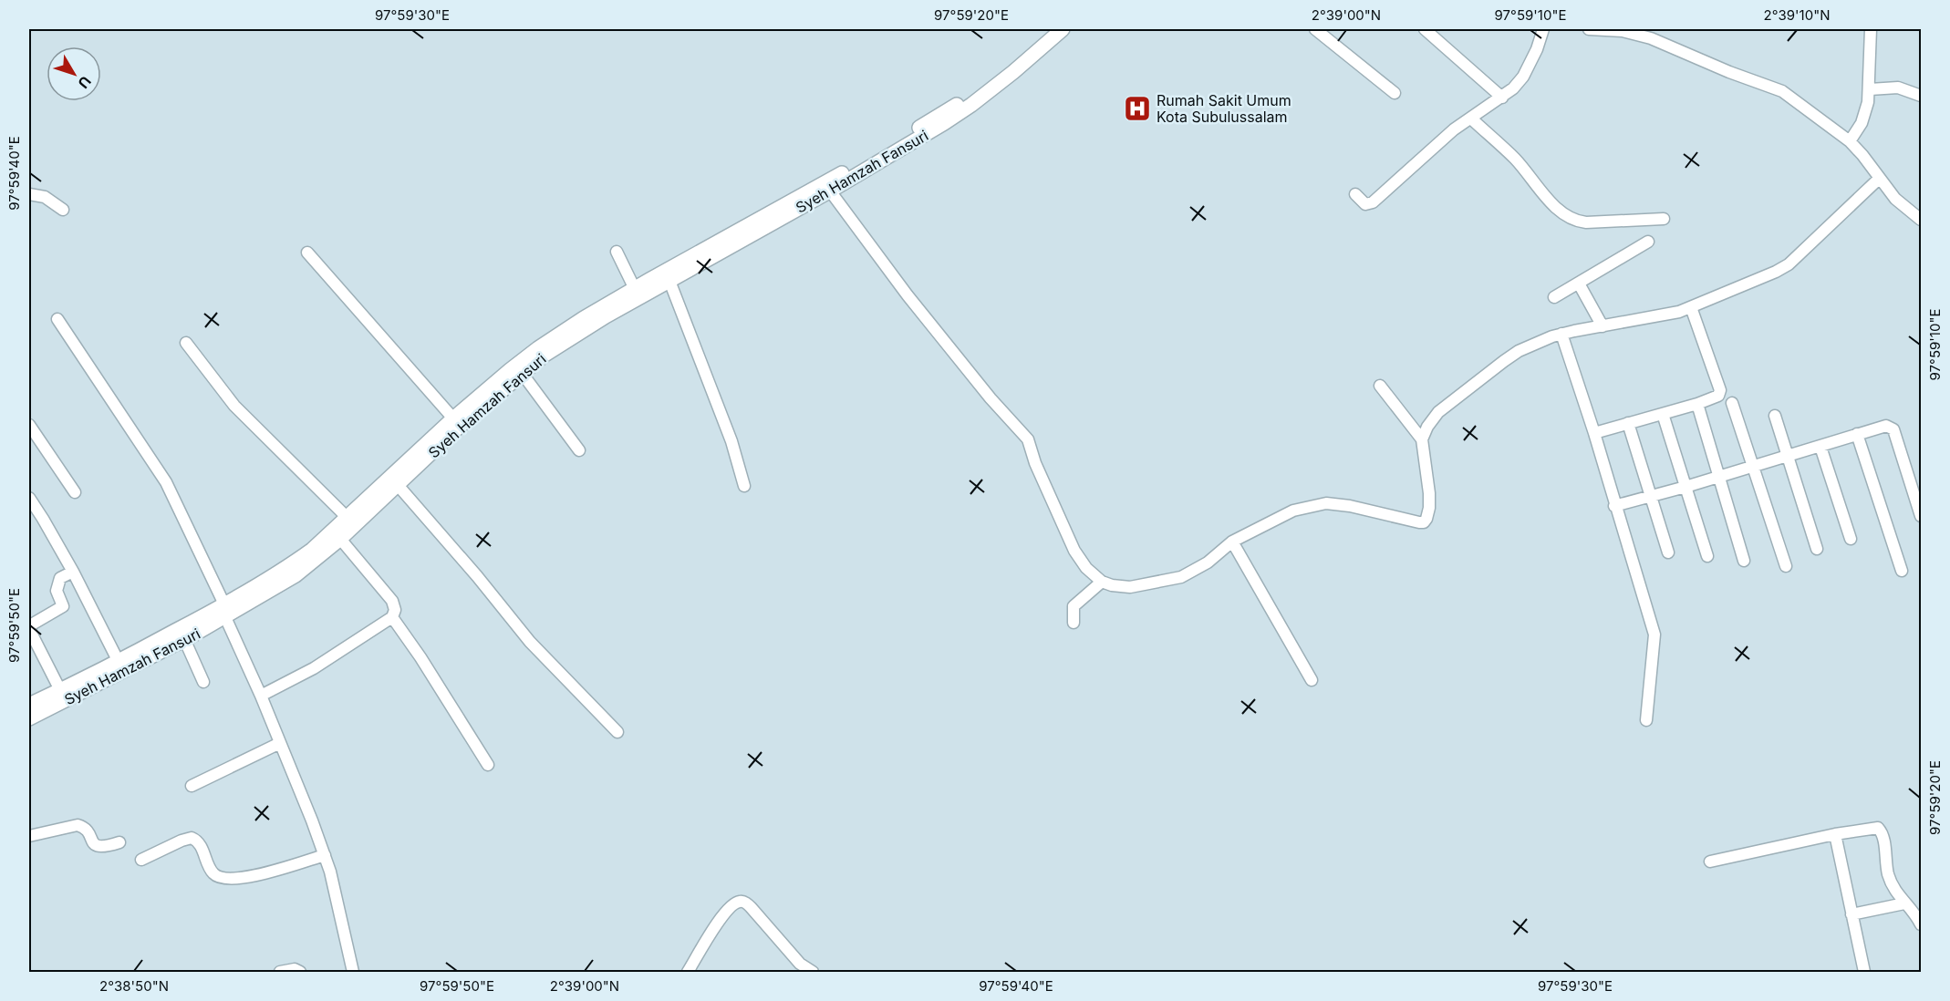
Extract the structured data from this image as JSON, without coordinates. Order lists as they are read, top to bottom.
{
  "streets": {
    "main road": ["Syeh Hamzah Fansuri"]
  },
  "places": {
    "hospital": ["Rumah Sakit Umum Kota Subulussalam"]
  },
  "north": "bottom right",
  "coordinates": [
    "97°59'30\"E",
    "97°59'20\"E",
    "2°39'00\"N",
    "97°59'10\"E",
    "2°39'10\"N",
    "97°59'40\"E",
    "97°59'50\"E",
    "2°38'50\"N"
  ]
}
